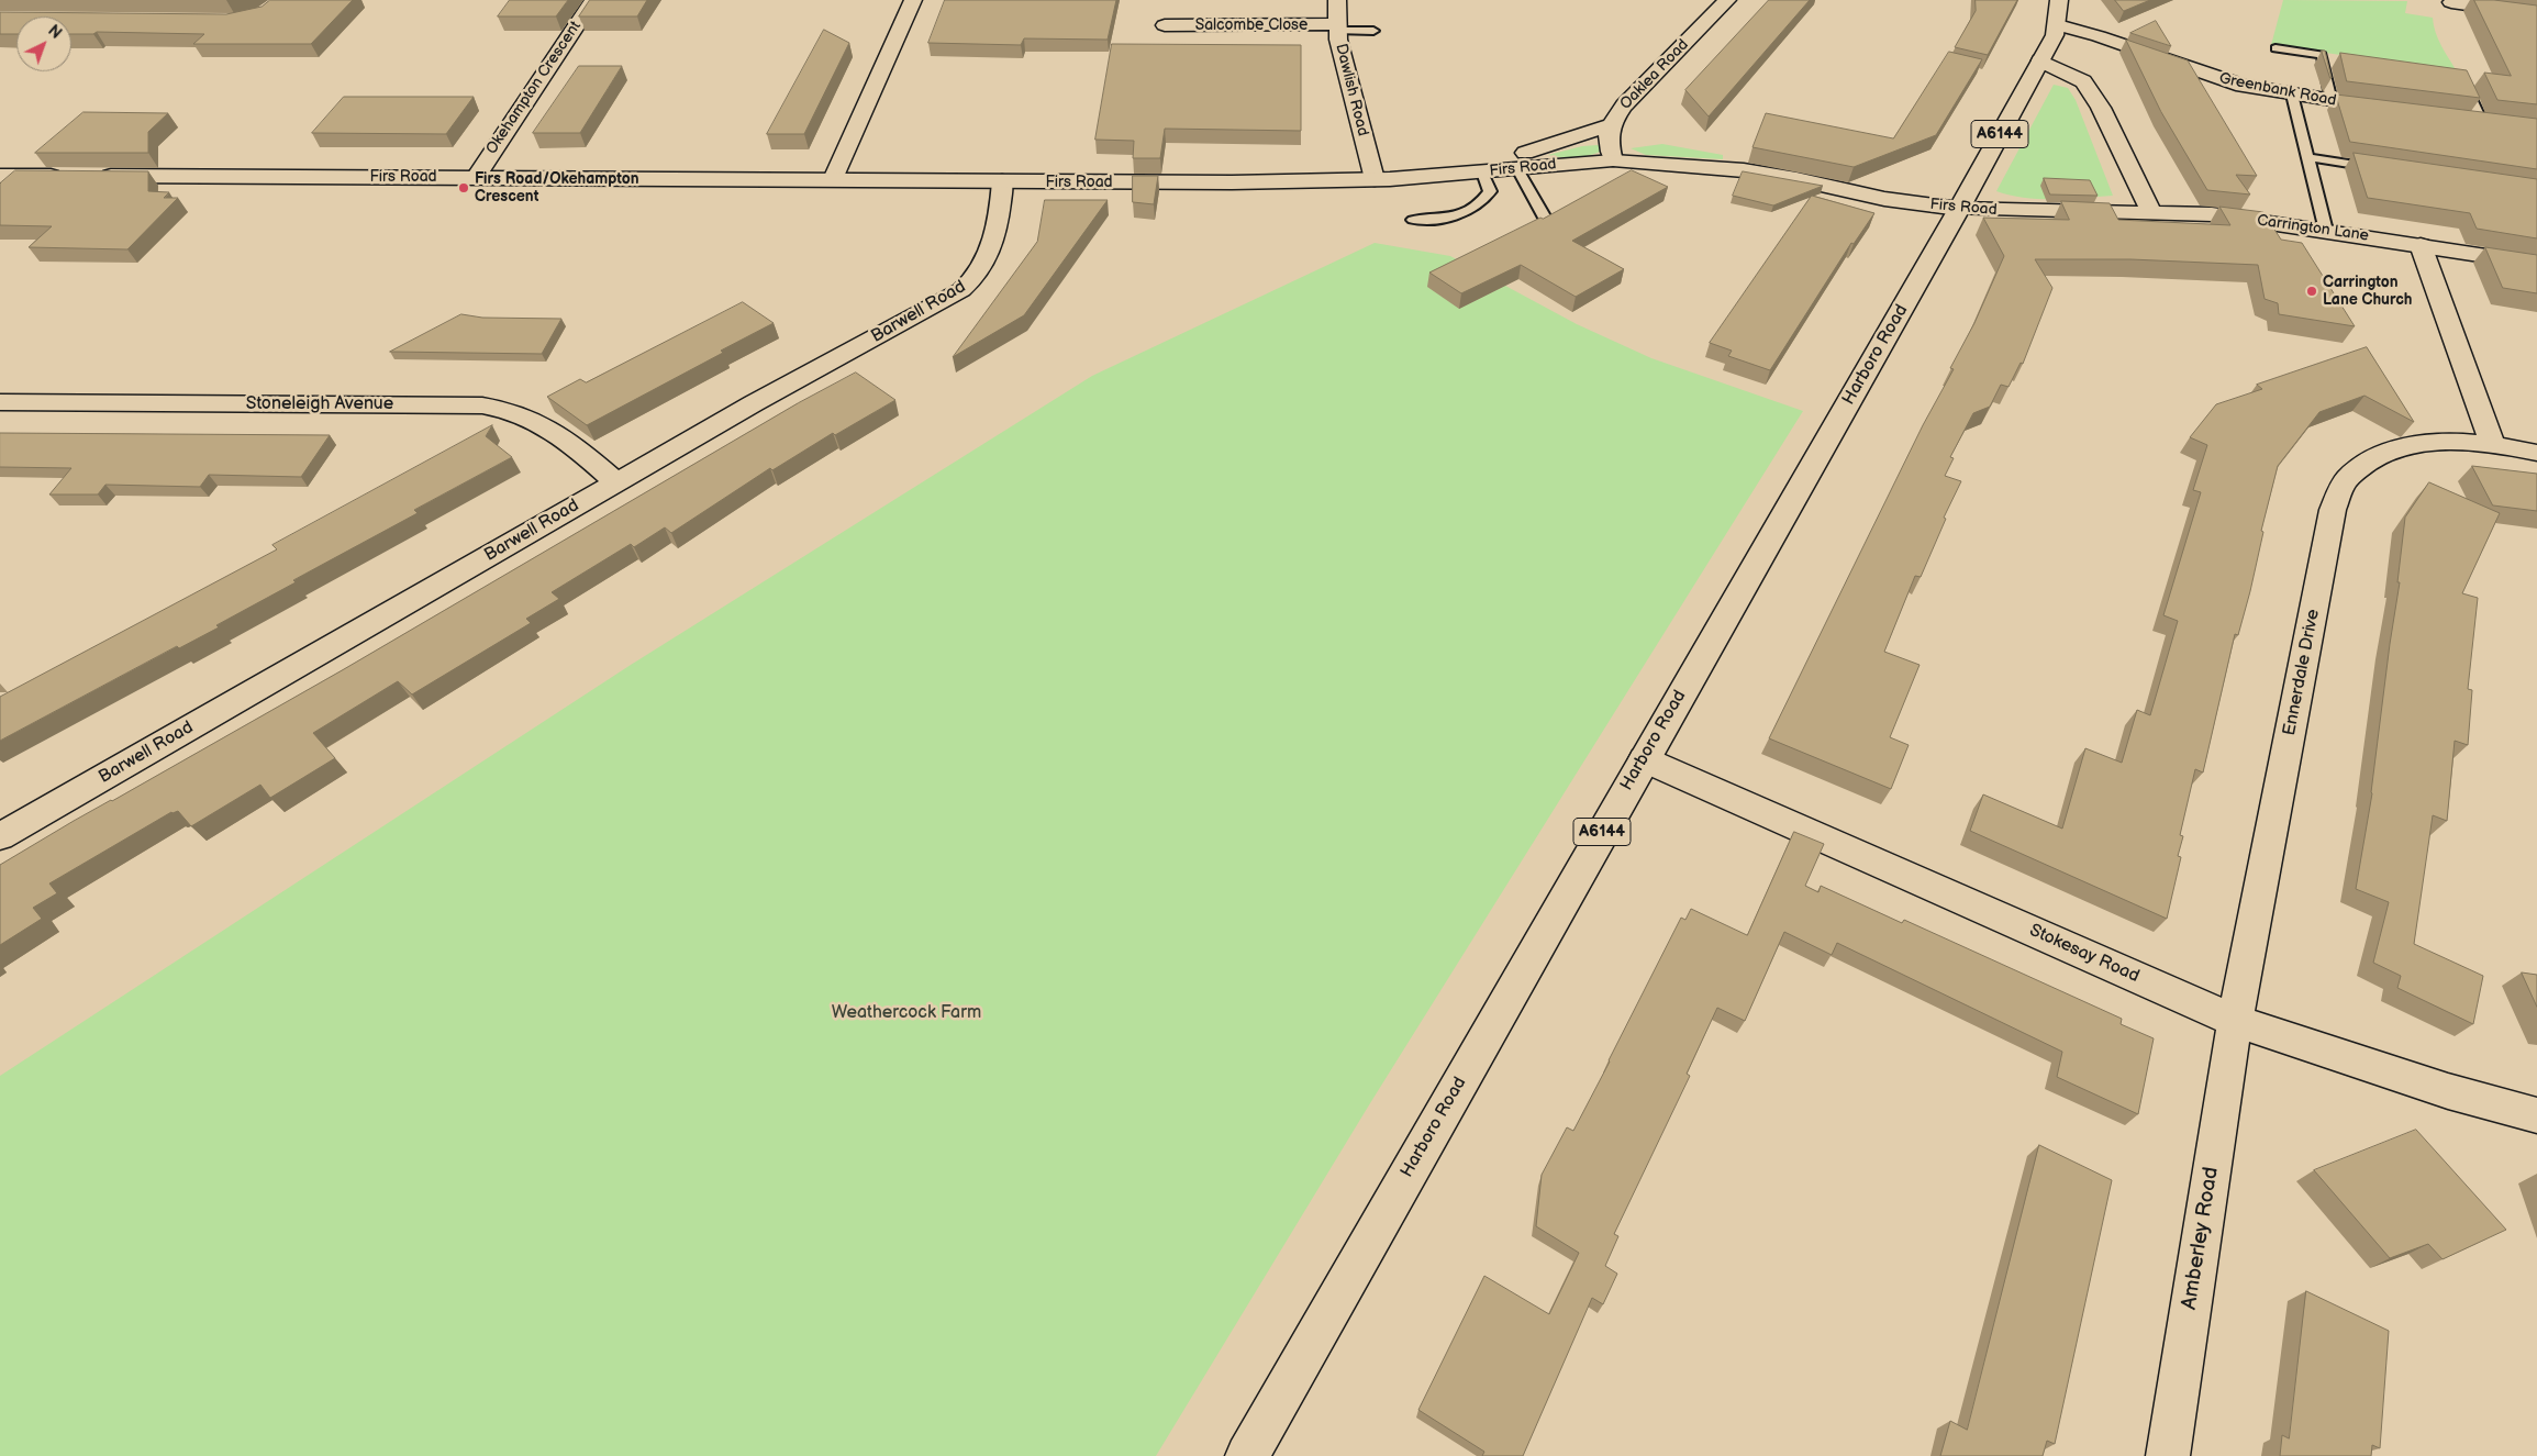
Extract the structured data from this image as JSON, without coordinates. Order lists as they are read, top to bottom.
{
  "streets": {
    "street": [
      "Salcombe Close",
      "Oaklea Road",
      "Okehampton Crescent",
      "Dawlish Road",
      "Greenbank Road",
      "A6144",
      "Firs Road",
      "Carrington Lane",
      "Barwell Road",
      "Harboro Road",
      "Stoneleigh Avenue",
      "Ennerdale Drive",
      "Stokesay Road",
      "Amberley Road"
    ]
  },
  "crossings": [
    ["Salcombe Close", "Dawlish Road"],
    ["Oaklea Road", "Firs Road"],
    ["Okehampton Crescent", "Firs Road"],
    ["Dawlish Road", "Firs Road"],
    ["Greenbank Road", "A6144"],
    ["Greenbank Road", "Harboro Road"],
    ["A6144", "Harboro Road"],
    ["Firs Road", "Carrington Lane"],
    ["Firs Road", "Barwell Road"],
    ["Firs Road", "Harboro Road"],
    ["Barwell Road", "Stoneleigh Avenue"],
    ["Harboro Road", "Stokesay Road"],
    ["Ennerdale Drive", "Stokesay Road"],
    ["Ennerdale Drive", "Amberley Road"],
    ["Stokesay Road", "Amberley Road"]
  ],
  "parks": ["Weathercock Farm"],
  "places": ["Firs Road/Okehampton Crescent", "Carrington Lane Church"],
  "north": "top right"
}
